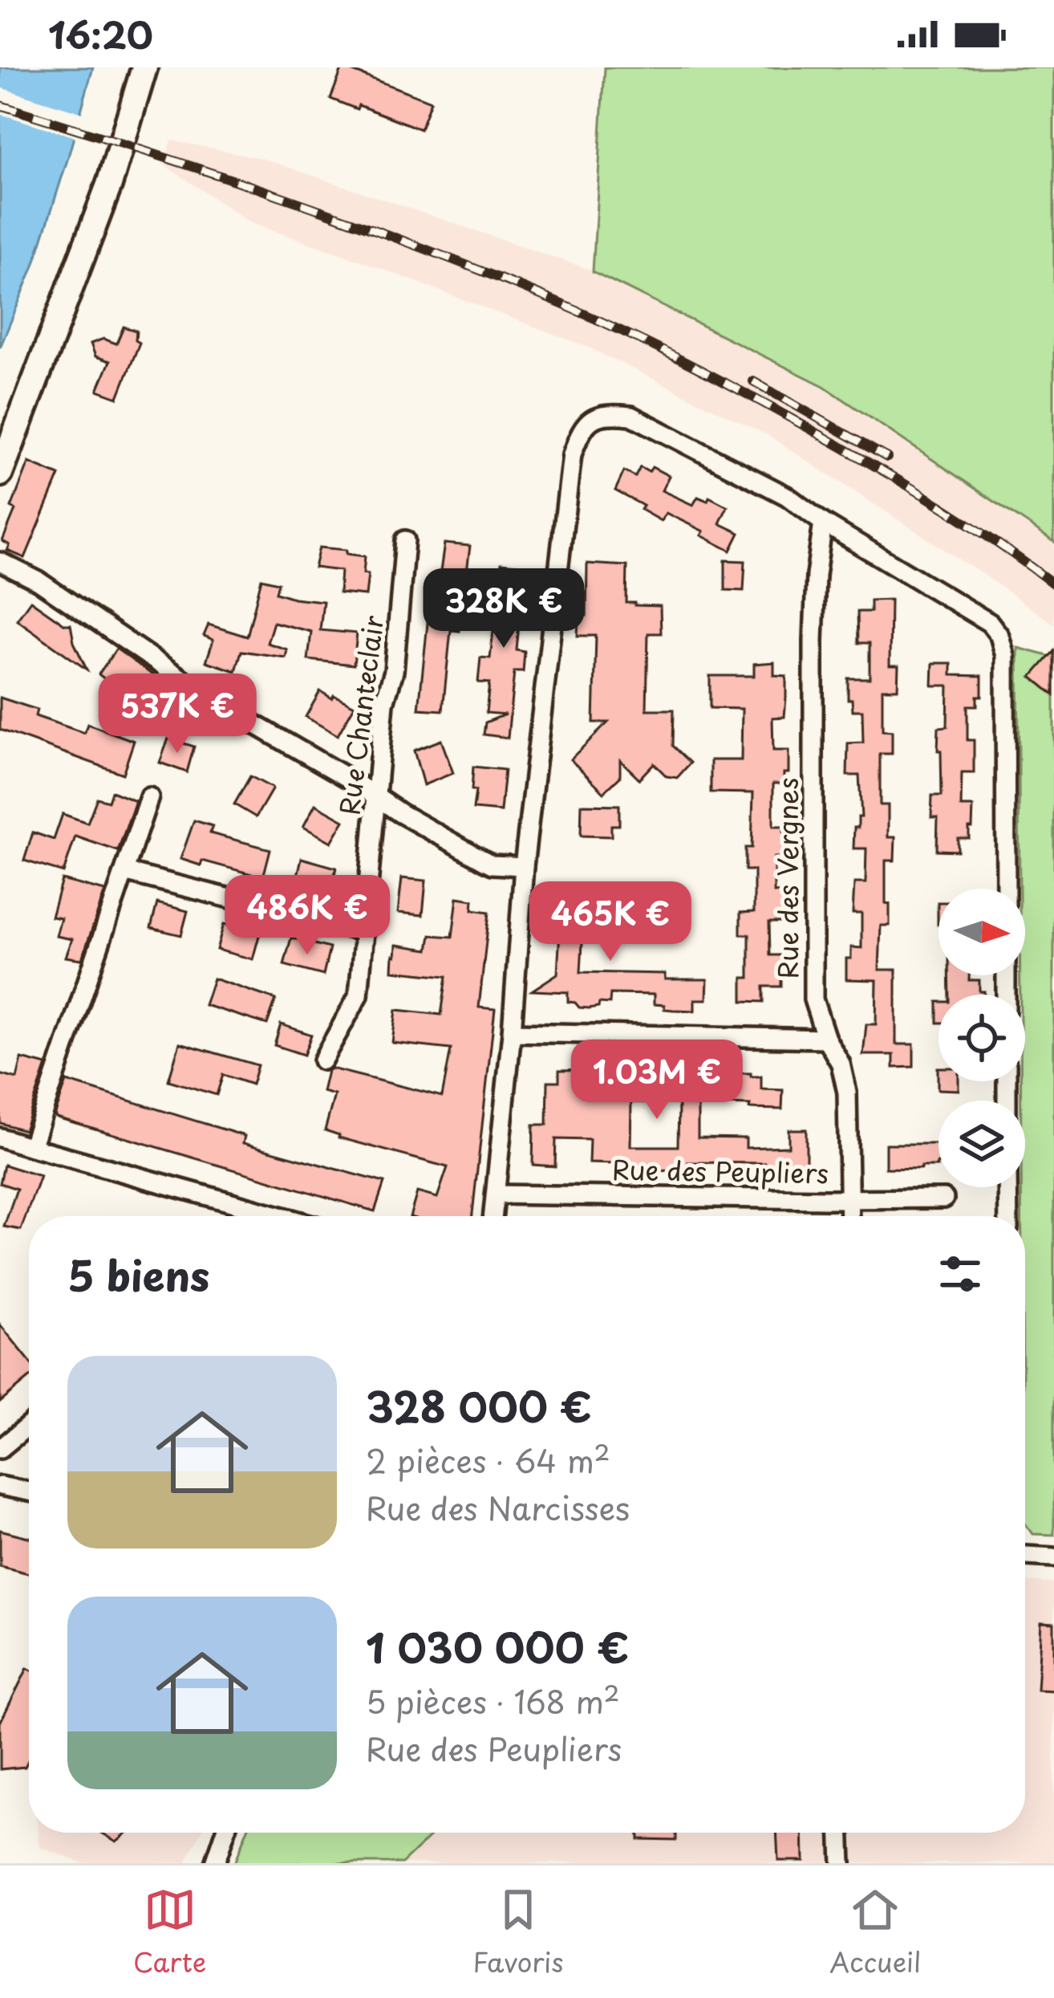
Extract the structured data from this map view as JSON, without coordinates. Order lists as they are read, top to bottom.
{
  "streets": {
    "street": ["Rue Chanteclair", "Rue des Vergnes", "Rue des Peupliers"]
  },
  "crossings": [
    ["Rue des Vergnes", "Rue des Peupliers"]
  ],
  "north": "right",
  "page": {
    "status": "16:20",
    "price": [
      "328K €",
      "537K €",
      "486K €",
      "465K €",
      "1.03M €"
    ],
    "heading": "5 biens",
    "list": [
      {
        "name": "328 000 €",
        "note": "2 pièces · 64 m² · Rue des Narcisses"
      },
      {
        "name": "1 030 000 €",
        "note": "5 pièces · 168 m² · Rue des Peupliers"
      }
    ],
    "tabs": ["Carte", "Favoris", "Accueil"]
  }
}
